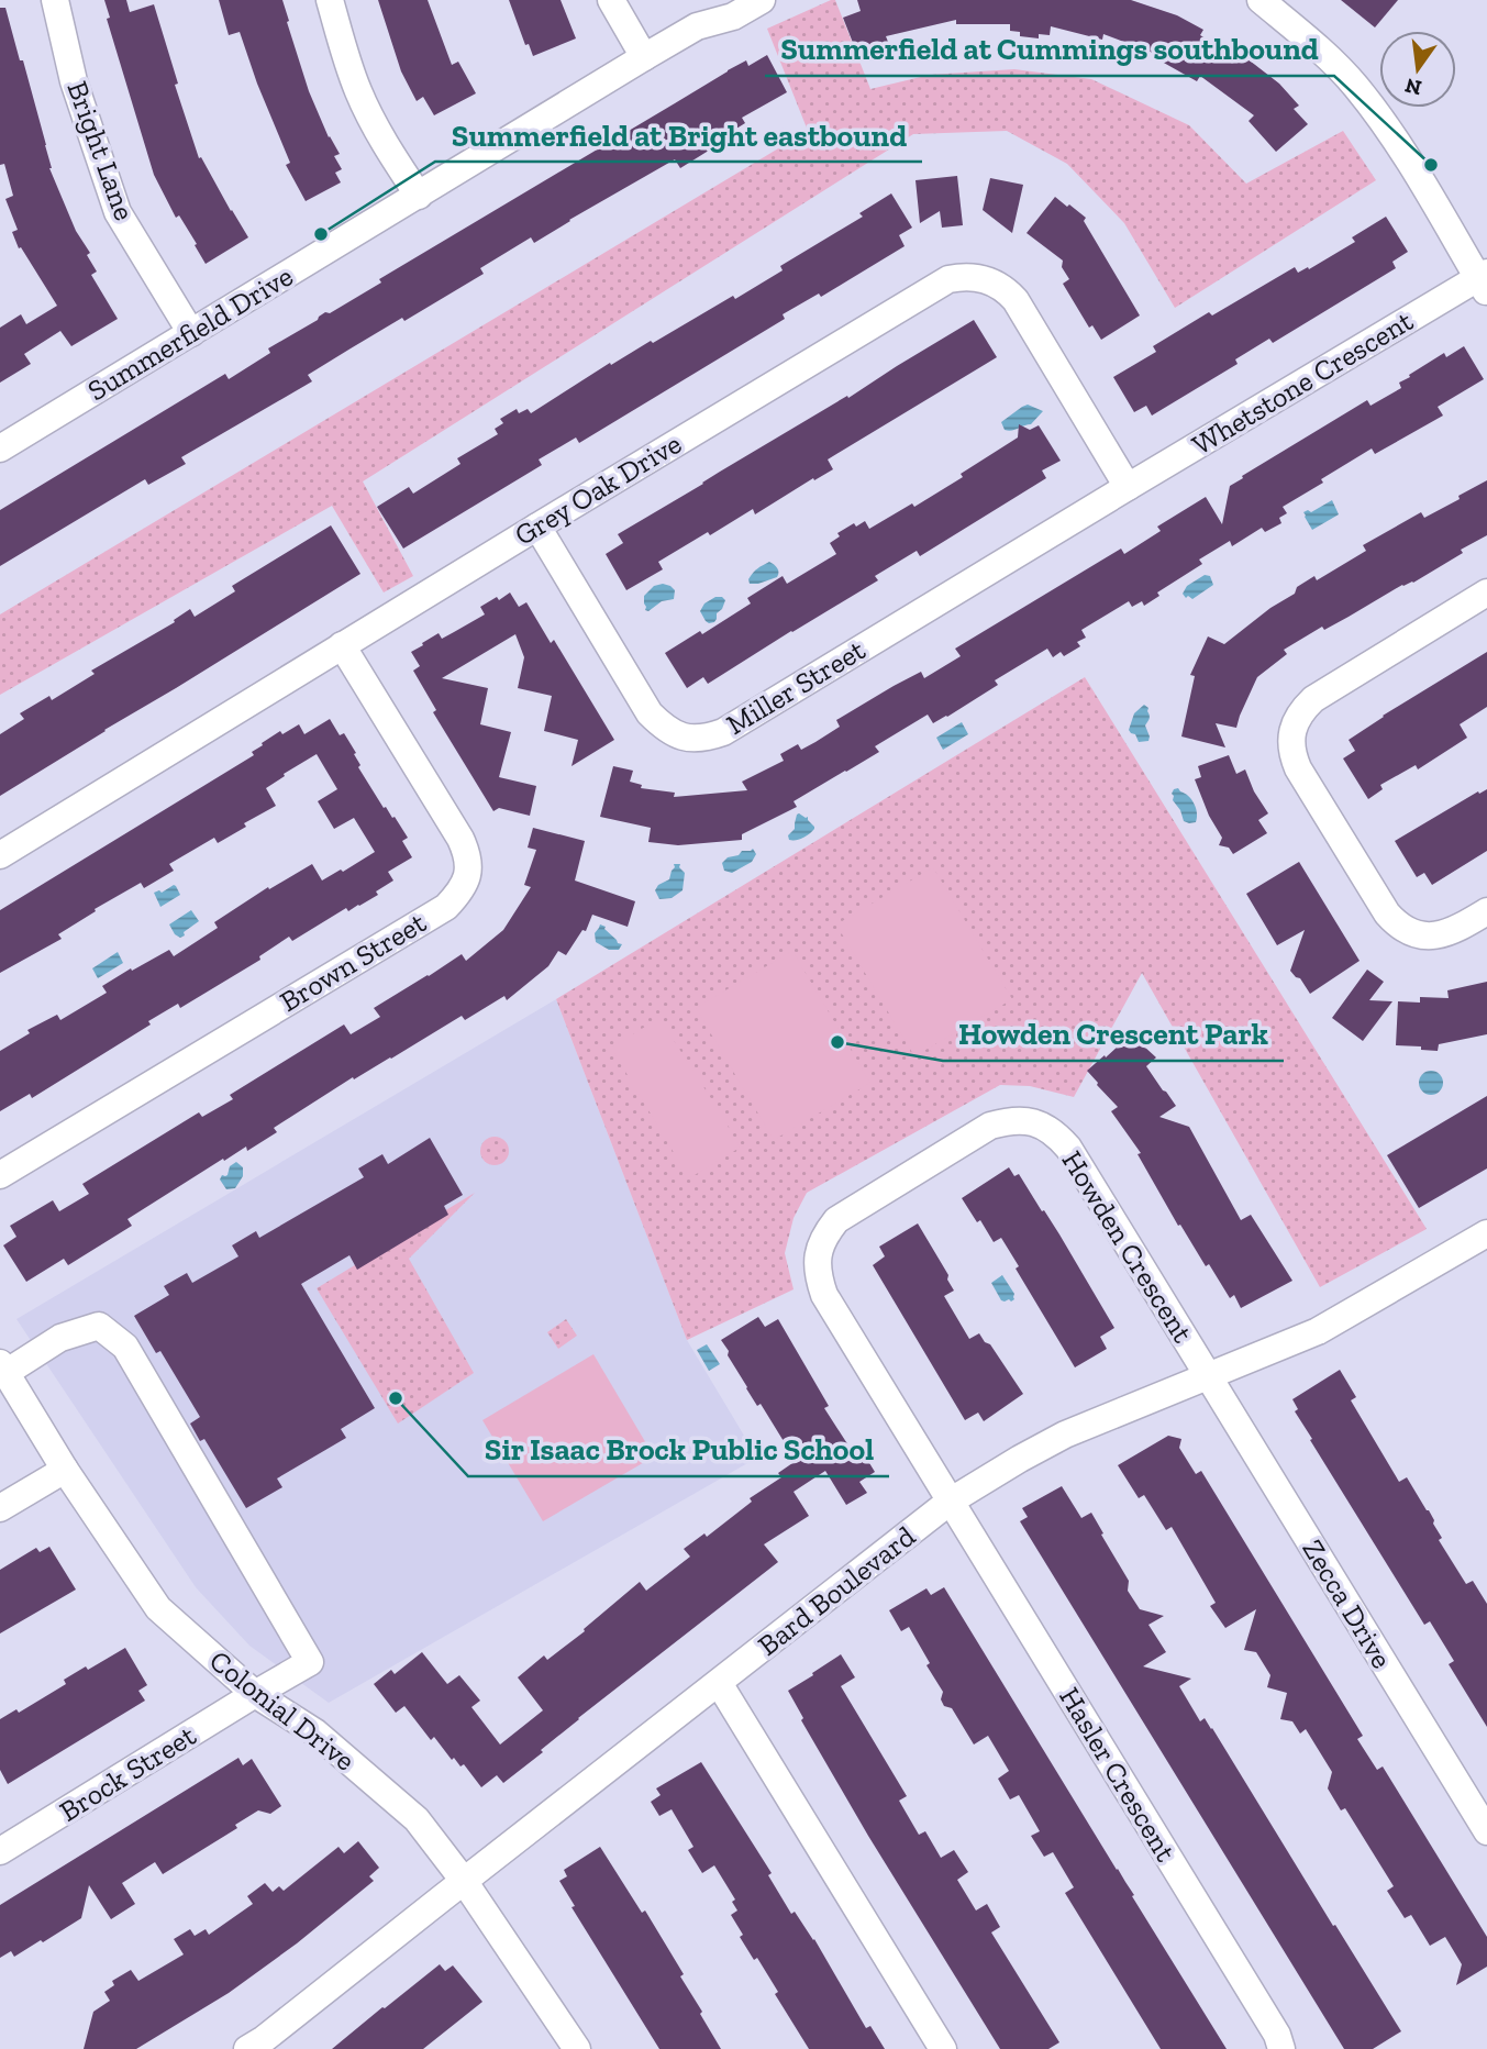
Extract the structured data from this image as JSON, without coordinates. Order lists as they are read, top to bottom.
{
  "streets": {
    "street": [
      "Bright Lane",
      "Summerfield Drive",
      "Whetstone Crescent",
      "Grey Oak Drive",
      "Miller Street",
      "Brown Street",
      "Howden Crescent",
      "Bard Boulevard",
      "Zecca Drive",
      "Colonial Drive",
      "Brock Street",
      "Hasler Crescent"
    ]
  },
  "crossings": [
    ["Bright Lane", "Summerfield Drive"],
    ["Whetstone Crescent", "Grey Oak Drive"],
    ["Whetstone Crescent", "Miller Street"],
    ["Grey Oak Drive", "Miller Street"],
    ["Grey Oak Drive", "Brown Street"],
    ["Howden Crescent", "Bard Boulevard"],
    ["Howden Crescent", "Zecca Drive"],
    ["Howden Crescent", "Hasler Crescent"],
    ["Bard Boulevard", "Zecca Drive"],
    ["Bard Boulevard", "Colonial Drive"],
    ["Bard Boulevard", "Hasler Crescent"],
    ["Colonial Drive", "Brock Street"]
  ],
  "places": [
    "Summerfield at Cummings southbound",
    "Summerfield at Bright eastbound",
    "Howden Crescent Park",
    "Sir Isaac Brock Public School"
  ],
  "north": "bottom"
}
